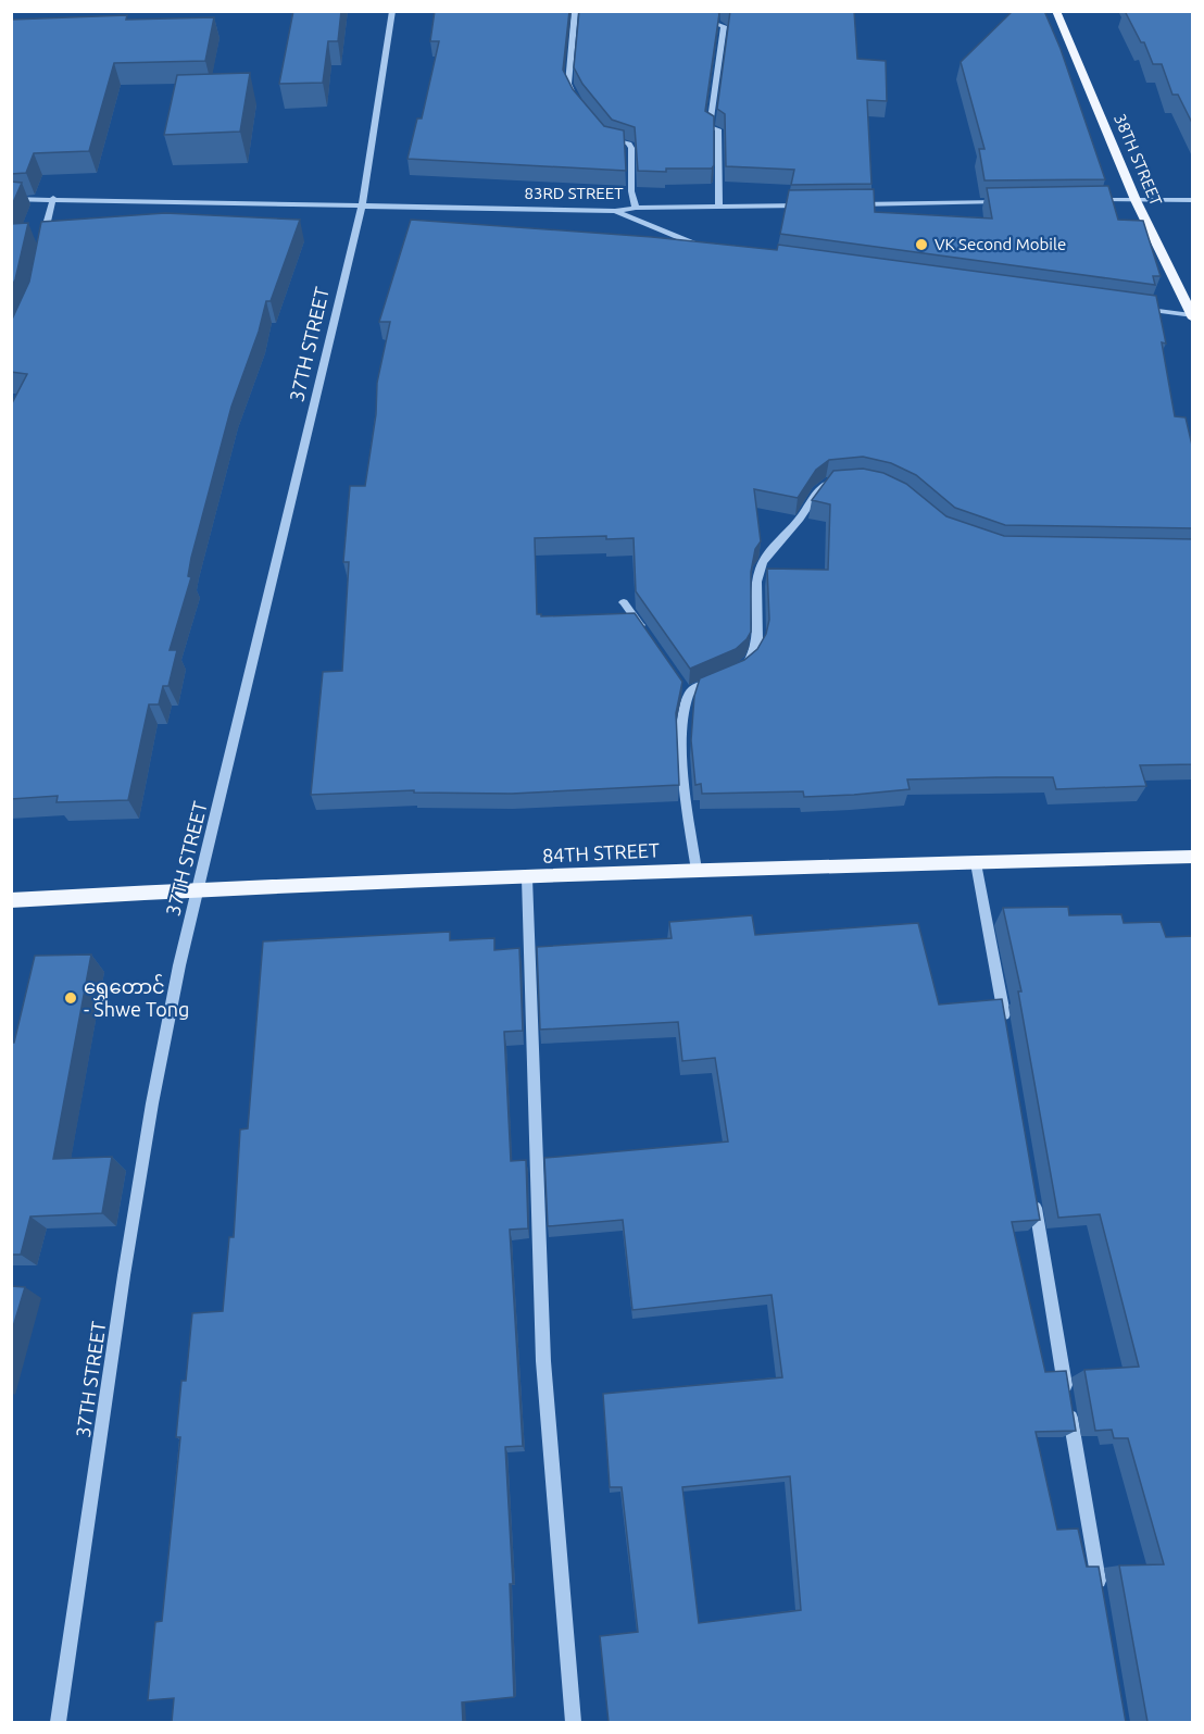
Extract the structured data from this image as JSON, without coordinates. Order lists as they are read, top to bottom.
{
  "streets": {
    "main road": ["38TH STREET", "84TH STREET"],
    "street": ["83RD STREET", "37TH STREET"]
  },
  "crossings": [
    ["83RD STREET", "37TH STREET"],
    ["37TH STREET", "84TH STREET"]
  ],
  "places": ["VK Second Mobile", "ရွှေတောင် - Shwe Tong"]
}
